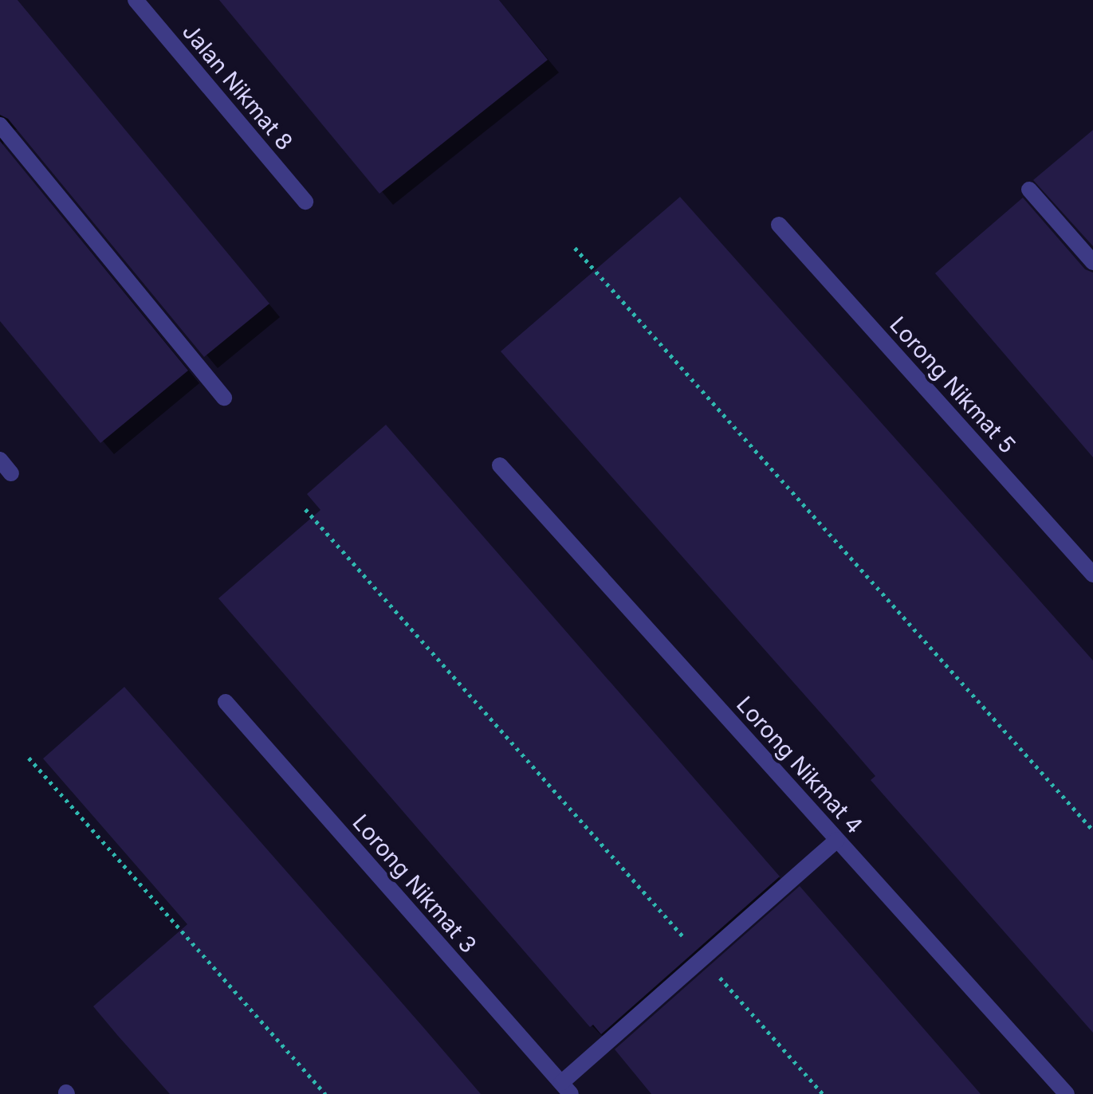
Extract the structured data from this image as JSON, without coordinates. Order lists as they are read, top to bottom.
{
  "streets": {
    "street": [
      "Jalan Nikmat 8",
      "Lorong Nikmat 5",
      "Lorong Nikmat 4",
      "Lorong Nikmat 3"
    ]
  }
}
